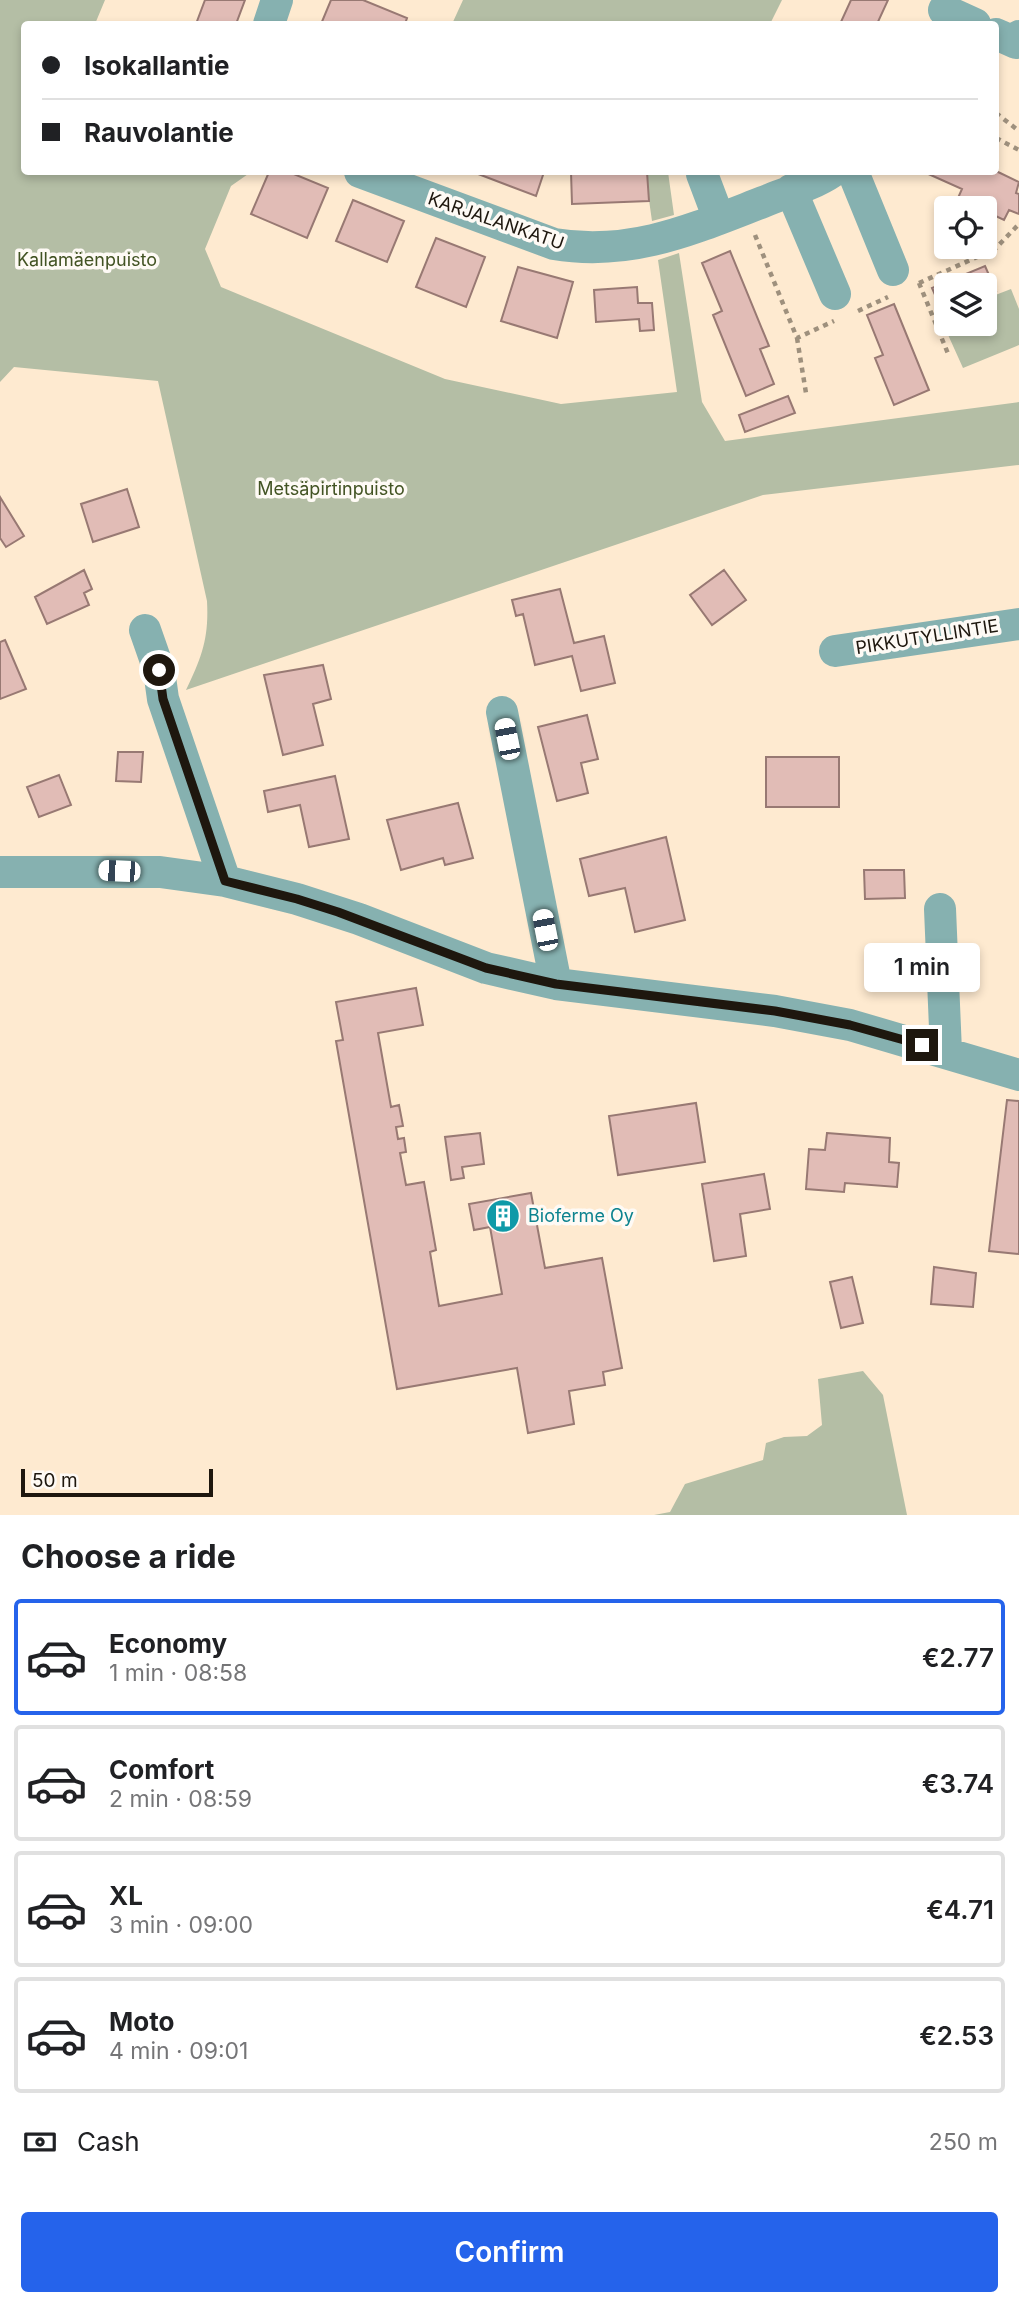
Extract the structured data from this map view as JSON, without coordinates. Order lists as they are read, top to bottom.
{
  "streets": {
    "street": ["KARJALANKATU", "PIKKUTYLLINTIE"]
  },
  "parks": ["Kallamäenpuisto", "Metsäpirtinpuisto"],
  "places": {
    "building": ["Bioferme Oy"]
  },
  "scale_bar": "50 m",
  "page": {
    "banner": ["Isokallantie", "Rauvolantie"],
    "bubble": "1 min",
    "scale": "50 m",
    "heading": "Choose a ride",
    "list": [
      {
        "name": "Economy",
        "note": "1 min · 08:58",
        "value": "€2.77"
      },
      {
        "name": "Comfort",
        "note": "2 min · 08:59",
        "value": "€3.74"
      },
      {
        "name": "XL",
        "note": "3 min · 09:00",
        "value": "€4.71"
      },
      {
        "name": "Moto",
        "note": "4 min · 09:01",
        "value": "€2.53"
      }
    ],
    "pay": ["Cash", "250 m"],
    "buttons": "Confirm"
  }
}
